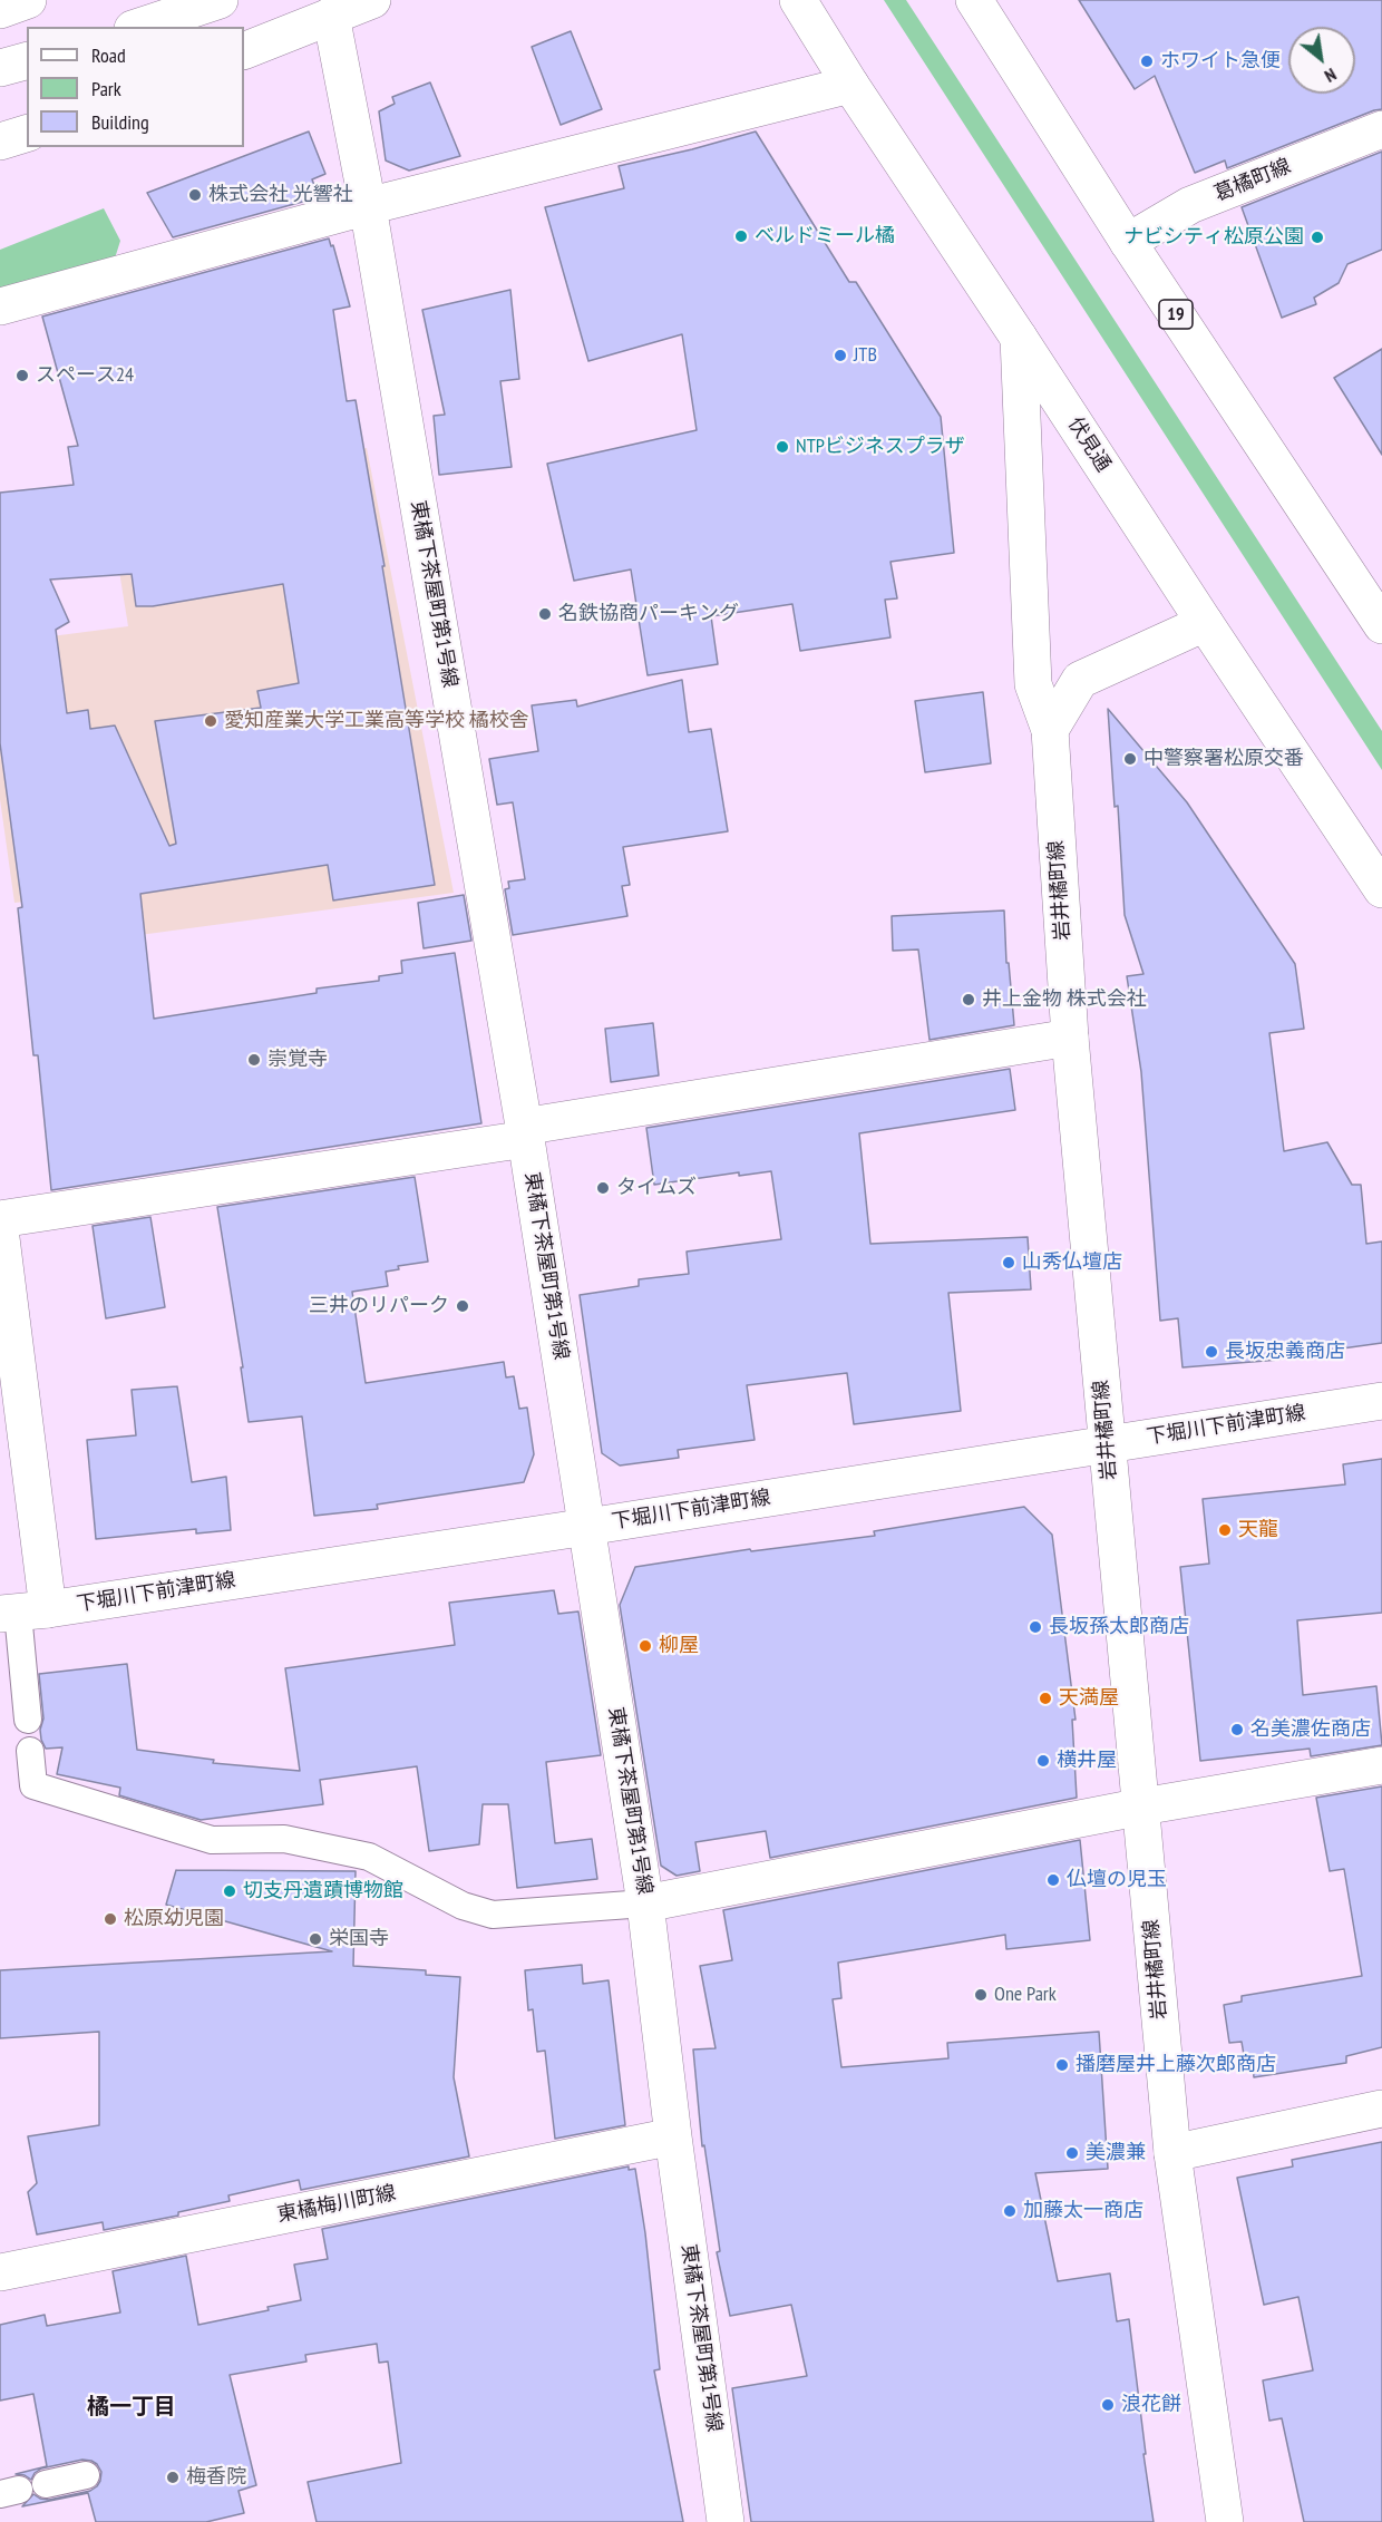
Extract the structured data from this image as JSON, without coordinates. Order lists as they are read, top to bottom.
{
  "streets": {
    "main road": [
      "葛橘町線",
      "19",
      "伏見通",
      "東橘下茶屋町第1号線",
      "岩井橘町線",
      "下堀川下前津町線",
      "東橘梅川町線"
    ]
  },
  "crossings": [
    ["葛橘町線", "19"],
    ["伏見通", "岩井橘町線"],
    ["東橘下茶屋町第1号線", "下堀川下前津町線"],
    ["東橘下茶屋町第1号線", "東橘梅川町線"],
    ["岩井橘町線", "下堀川下前津町線"]
  ],
  "districts": ["橘一丁目"],
  "places": [
    "ホワイト急便",
    "株式会社 光響社",
    "ベルドミール橘",
    "ナビシティ松原公園",
    "JTB",
    "スペース24",
    "NTPビジネスプラザ",
    "名鉄協商パーキング",
    "愛知産業大学工業高等学校 橘校舎",
    "中警察署松原交番",
    "井上金物 株式会社",
    "崇覚寺",
    "タイムズ",
    "山秀仏壇店",
    "三井のリパーク",
    "長坂忠義商店",
    "天龍",
    "長坂孫太郎商店",
    "柳屋",
    "天満屋",
    "名美濃佐商店",
    "横井屋",
    "仏壇の児玉",
    "切支丹遺蹟博物館",
    "松原幼児園",
    "栄国寺",
    "One Park",
    "播磨屋井上藤次郎商店",
    "美濃兼",
    "加藤太一商店",
    "浪花餅",
    "梅香院"
  ],
  "legend": ["Road", "Park", "Building"],
  "north": "bottom right"
}
